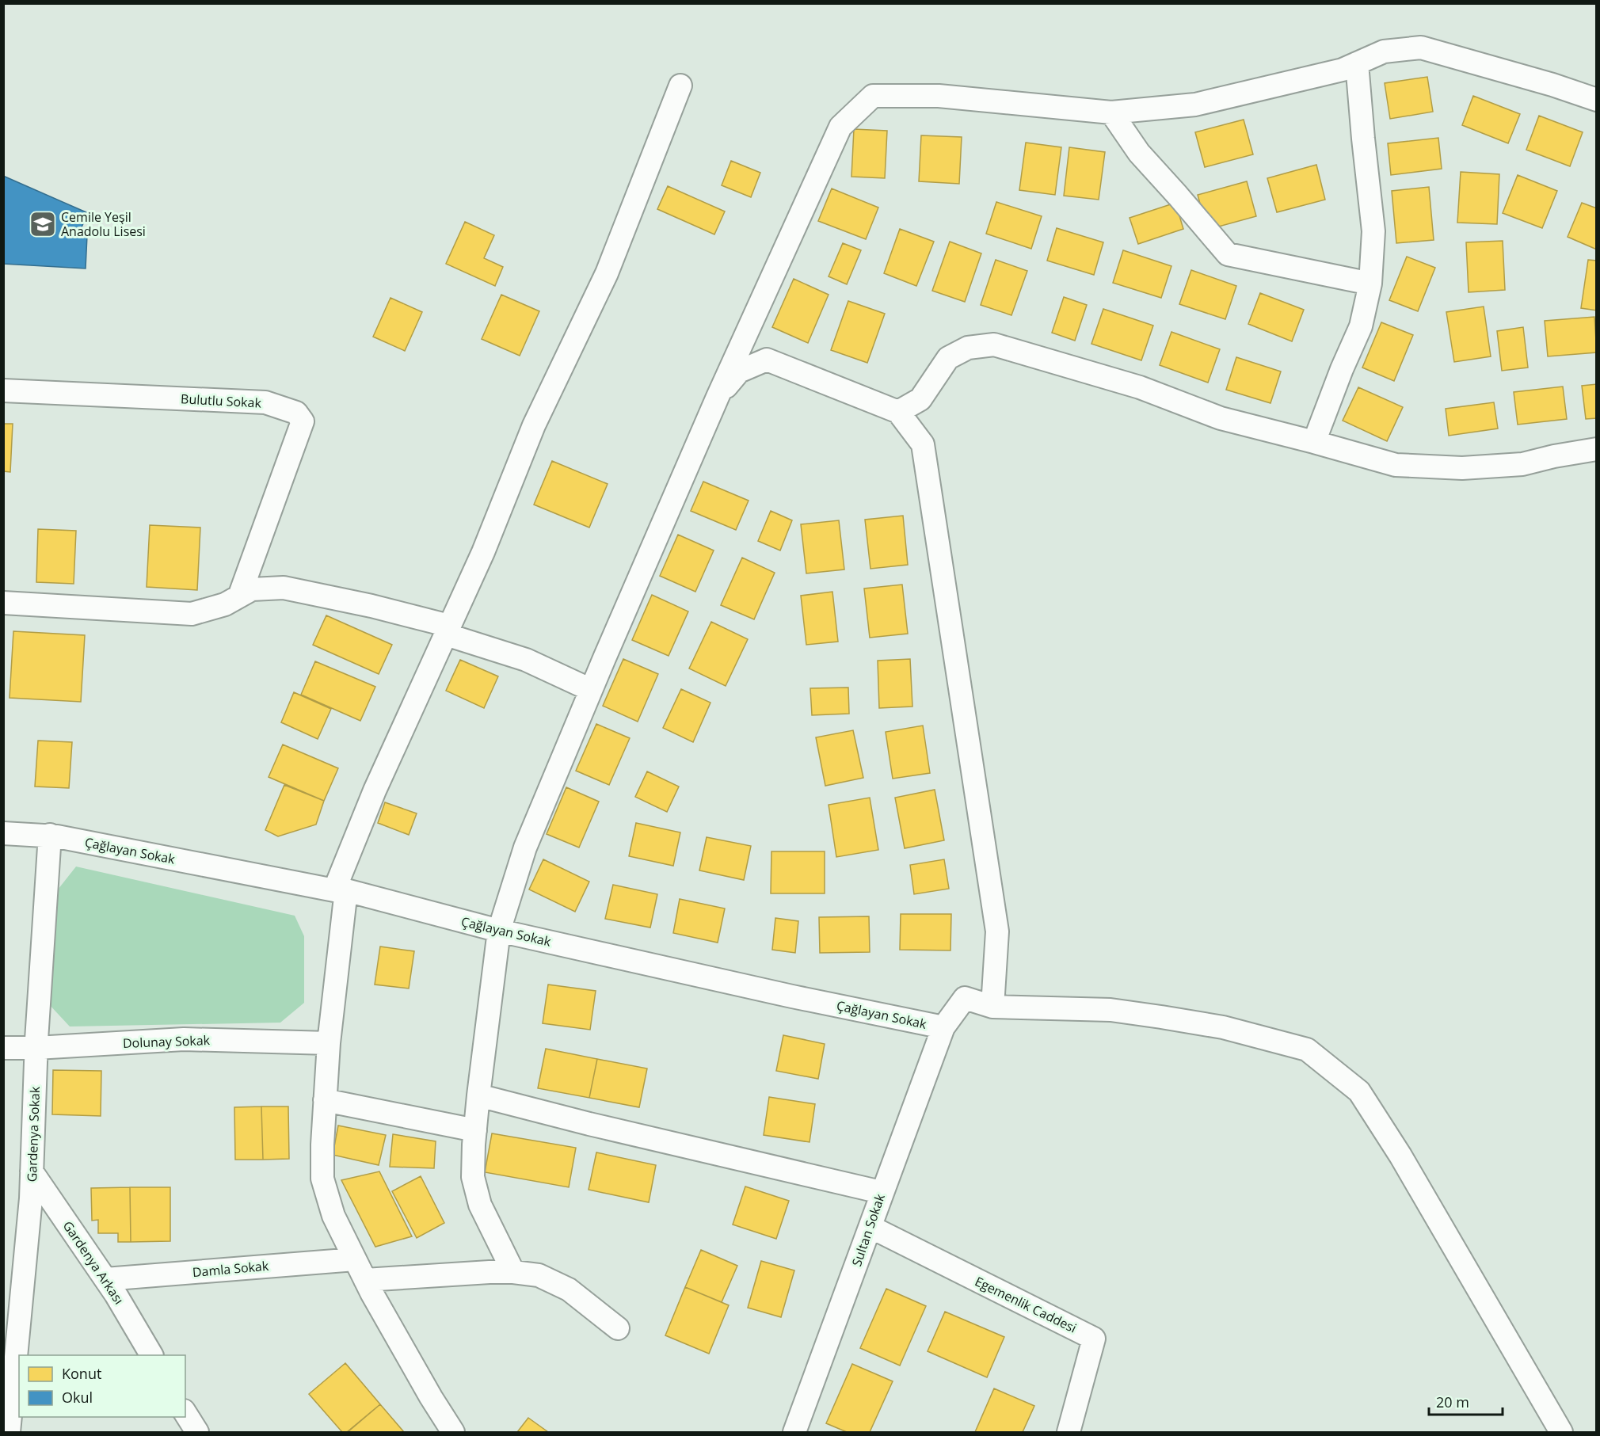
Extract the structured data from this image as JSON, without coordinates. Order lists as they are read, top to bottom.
{
  "streets": {
    "street": [
      "Bulutlu Sokak",
      "Çağlayan Sokak",
      "Dolunay Sokak",
      "Gardenya Sokak",
      "Sultan Sokak",
      "Gardenya Arkası",
      "Damla Sokak",
      "Egemenlik Caddesi"
    ]
  },
  "crossings": [
    ["Çağlayan Sokak", "Gardenya Sokak"],
    ["Çağlayan Sokak", "Sultan Sokak"],
    ["Dolunay Sokak", "Gardenya Sokak"],
    ["Gardenya Sokak", "Gardenya Arkası"],
    ["Sultan Sokak", "Egemenlik Caddesi"],
    ["Gardenya Arkası", "Damla Sokak"]
  ],
  "places": {
    "school or university": ["Cemile Yeşil Anadolu Lisesi"]
  },
  "legend": ["Konut", "Okul"],
  "scale_bar": "20 m"
}
